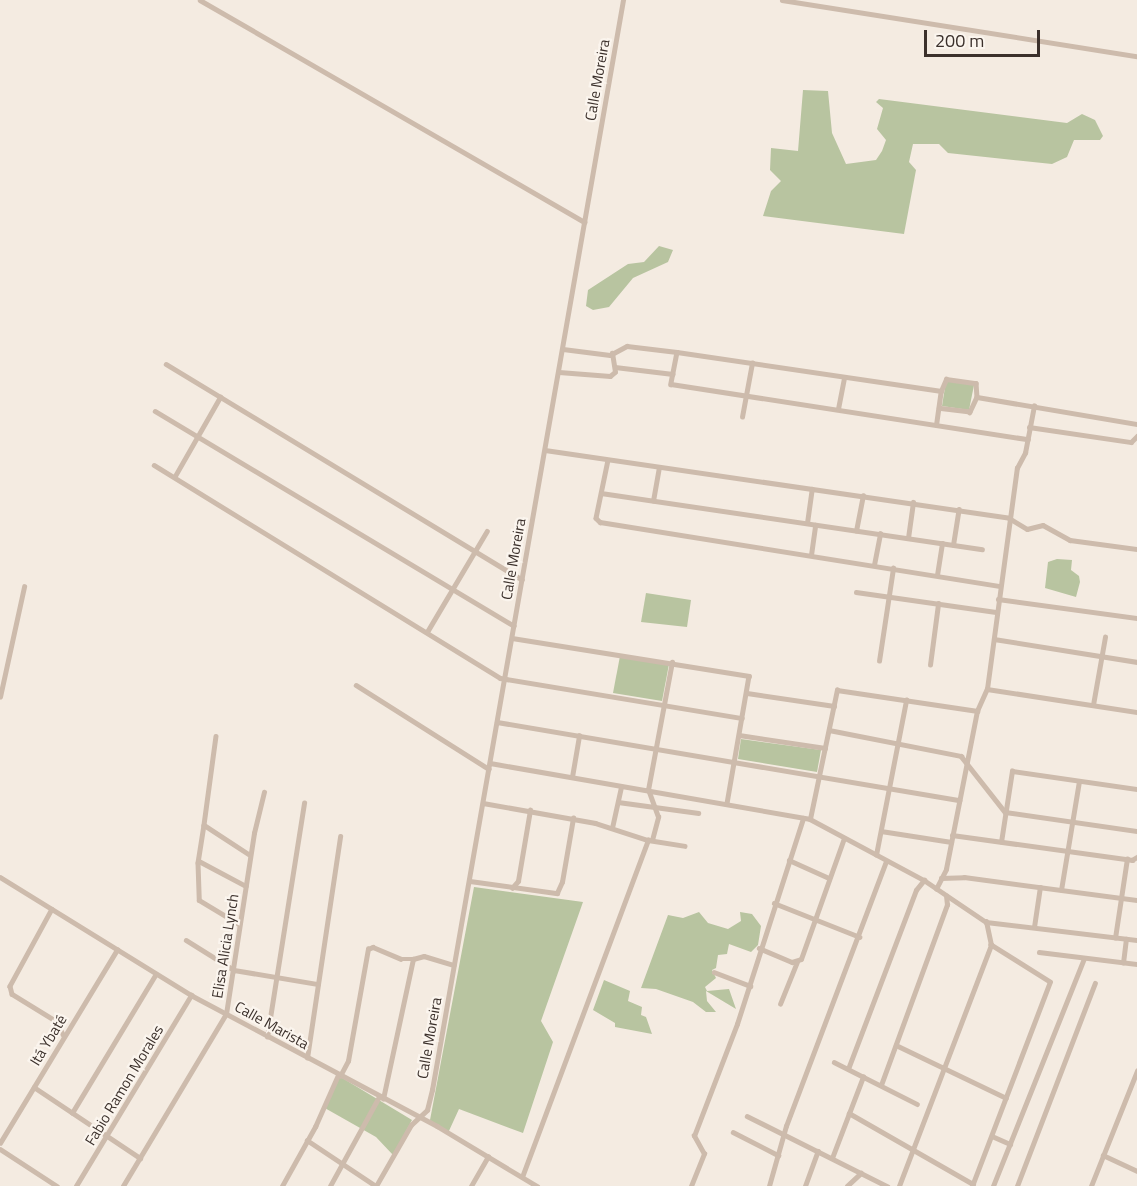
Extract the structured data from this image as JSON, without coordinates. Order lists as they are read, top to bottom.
{
  "streets": {
    "street": [
      "Calle Moreira",
      "Elisa Alicia Lynch",
      "Calle Marista",
      "Itá Ybaté",
      "Fabio Ramon Morales"
    ]
  },
  "crossings": [
    ["Calle Moreira", "Calle Marista"],
    ["Elisa Alicia Lynch", "Calle Marista"],
    ["Calle Marista", "Itá Ybaté"],
    ["Calle Marista", "Fabio Ramon Morales"]
  ],
  "scale_bar": "200 m"
}
